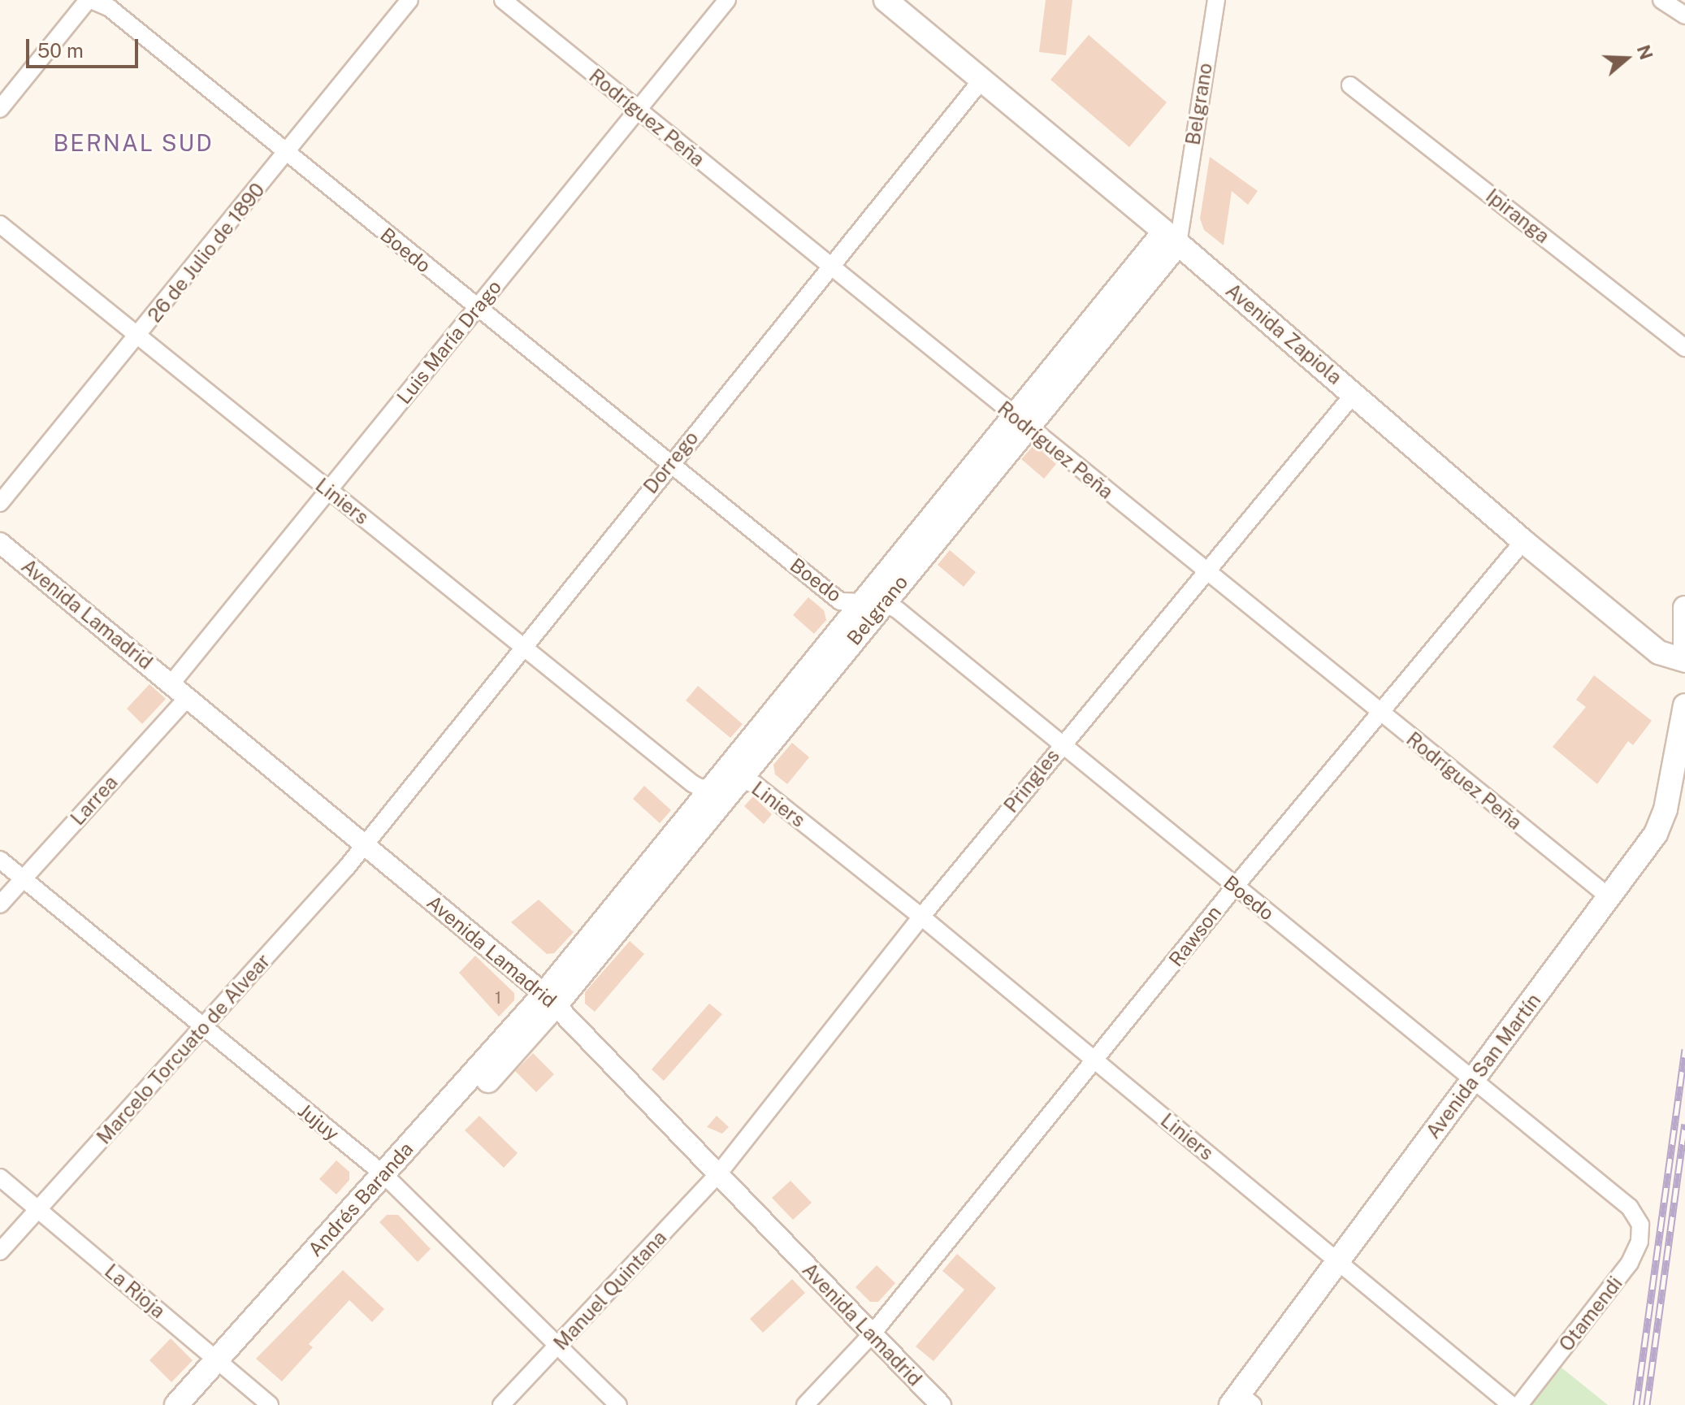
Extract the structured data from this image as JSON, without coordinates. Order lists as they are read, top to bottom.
{
  "streets": {
    "main road": [
      "Belgrano",
      "Avenida Zapiola",
      "Avenida San Martín",
      "Andrés Baranda"
    ],
    "street": [
      "Rodríguez Peña",
      "Ipiranga",
      "Boedo",
      "26 de Julio de 1890",
      "Luis María Drago",
      "Dorrego",
      "Liniers",
      "Avenida Lamadrid",
      "Pringles",
      "Larrea",
      "Rawson",
      "Marcelo Torcuato de Alvear",
      "Jujuy",
      "Manuel Quintana",
      "La Rioja",
      "Otamendi"
    ]
  },
  "crossings": [
    ["Belgrano", "Rodríguez Peña"],
    ["Belgrano", "Boedo"],
    ["Belgrano", "Avenida Zapiola"],
    ["Belgrano", "Liniers"],
    ["Belgrano", "Avenida Lamadrid"],
    ["Belgrano", "Andrés Baranda"],
    ["Rodríguez Peña", "Luis María Drago"],
    ["Rodríguez Peña", "Dorrego"],
    ["Rodríguez Peña", "Pringles"],
    ["Rodríguez Peña", "Rawson"],
    ["Rodríguez Peña", "Avenida San Martín"],
    ["Boedo", "26 de Julio de 1890"],
    ["Boedo", "Luis María Drago"],
    ["Boedo", "Dorrego"],
    ["Boedo", "Pringles"],
    ["Boedo", "Rawson"],
    ["Boedo", "Avenida San Martín"],
    ["Boedo", "Otamendi"],
    ["26 de Julio de 1890", "Liniers"],
    ["Avenida Zapiola", "Dorrego"],
    ["Avenida Zapiola", "Pringles"],
    ["Avenida Zapiola", "Rawson"],
    ["Luis María Drago", "Liniers"],
    ["Luis María Drago", "Avenida Lamadrid"],
    ["Dorrego", "Liniers"],
    ["Dorrego", "Avenida Lamadrid"],
    ["Dorrego", "Marcelo Torcuato de Alvear"],
    ["Liniers", "Pringles"],
    ["Liniers", "Rawson"],
    ["Liniers", "Avenida San Martín"],
    ["Avenida Lamadrid", "Pringles"],
    ["Avenida Lamadrid", "Larrea"],
    ["Avenida Lamadrid", "Rawson"],
    ["Avenida Lamadrid", "Marcelo Torcuato de Alvear"],
    ["Avenida Lamadrid", "Andrés Baranda"],
    ["Avenida Lamadrid", "Manuel Quintana"],
    ["Pringles", "Manuel Quintana"],
    ["Larrea", "Jujuy"],
    ["Marcelo Torcuato de Alvear", "Jujuy"],
    ["Marcelo Torcuato de Alvear", "La Rioja"],
    ["Jujuy", "Andrés Baranda"],
    ["Jujuy", "Manuel Quintana"],
    ["Andrés Baranda", "La Rioja"]
  ],
  "districts": ["BERNAL SUD"],
  "house_numbers": ["1"],
  "scale_bar": "50 m",
  "north": "right"
}
